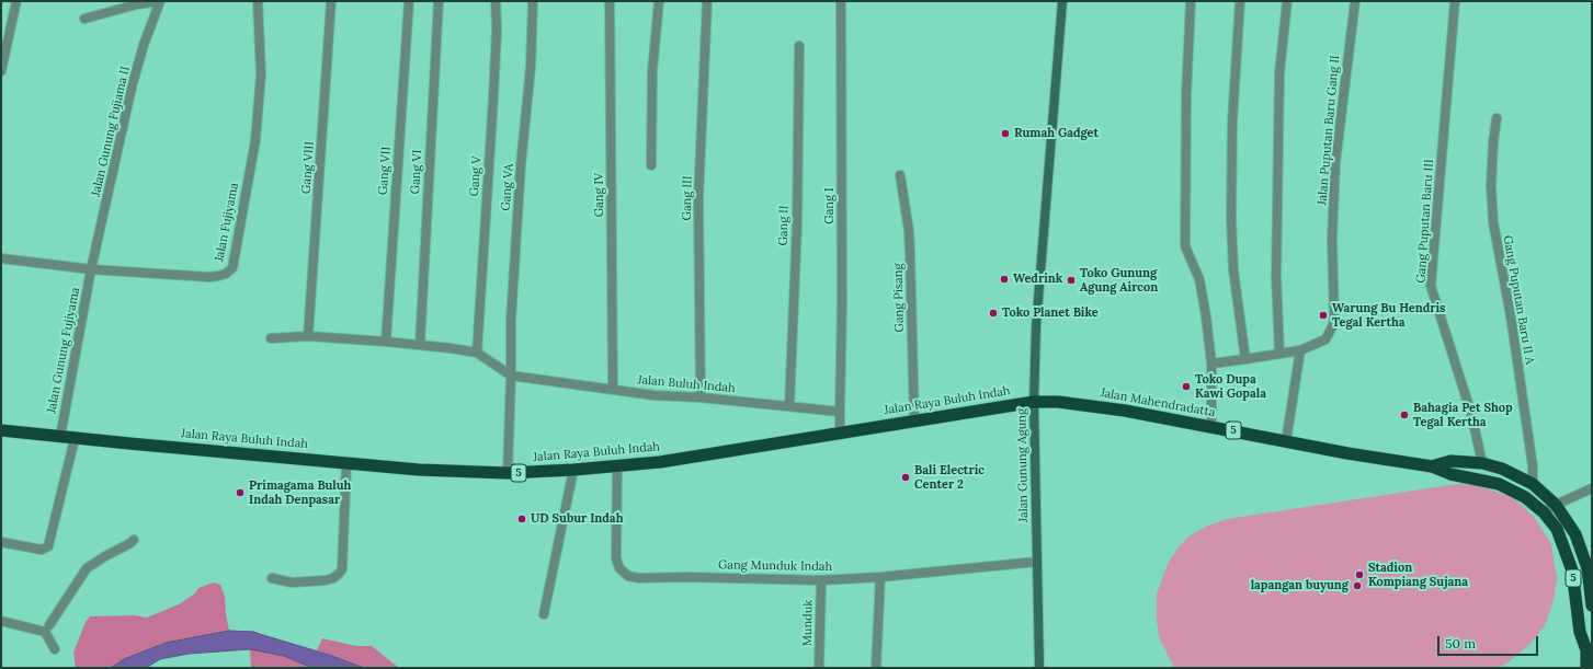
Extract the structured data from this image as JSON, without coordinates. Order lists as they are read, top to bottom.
{
  "streets": {
    "highway": ["Jalan Raya Buluh Indah", "Jalan Mahendradatta", "5"],
    "main road": ["Jalan Gunung Agung"],
    "street": [
      "Jalan Puputan Baru Gang II",
      "Jalan Gunung Fujiama II",
      "Gang VIII",
      "Gang VII",
      "Gang VI",
      "Gang V",
      "Gang VA",
      "Gang IV",
      "Gang III",
      "Gang I",
      "Gang Puputan Baru III",
      "Jalan Fujiyama",
      "Gang II",
      "Gang Pisang",
      "Gang Puputan Baru II A",
      "Jalan Gunung Fujiyama",
      "Jalan Buluh Indah",
      "Gang Munduk Indah",
      "Munduk"
    ]
  },
  "crossings": [
    ["Jalan Gunung Fujiama II", "Jalan Fujiyama"],
    ["Jalan Gunung Fujiama II", "Jalan Gunung Fujiyama"],
    ["Gang VIII", "Jalan Buluh Indah"],
    ["Gang VII", "Jalan Buluh Indah"],
    ["Gang VI", "Jalan Buluh Indah"],
    ["Gang V", "Jalan Buluh Indah"],
    ["Gang VA", "Jalan Buluh Indah"],
    ["Gang IV", "Jalan Buluh Indah"],
    ["Gang III", "Jalan Buluh Indah"],
    ["Gang I", "Jalan Buluh Indah"],
    ["Gang Puputan Baru III", "Jalan Mahendradatta"],
    ["Jalan Fujiyama", "Jalan Gunung Fujiyama"],
    ["Gang II", "Jalan Buluh Indah"],
    ["Gang Pisang", "Jalan Raya Buluh Indah"],
    ["Gang Puputan Baru II A", "Jalan Mahendradatta"],
    ["Jalan Gunung Fujiyama", "Jalan Raya Buluh Indah"],
    ["Jalan Raya Buluh Indah", "Jalan Mahendradatta"],
    ["Jalan Raya Buluh Indah", "Jalan Gunung Agung"],
    ["Jalan Raya Buluh Indah", "Gang Munduk Indah"],
    ["Jalan Mahendradatta", "Jalan Gunung Agung"],
    ["Jalan Gunung Agung", "Gang Munduk Indah"],
    ["Gang Munduk Indah", "Munduk"]
  ],
  "places": [
    "Rumah Gadget",
    "Wedrink",
    "Toko Gunung Agung Aircon",
    "Toko Planet Bike",
    "Warung Bu Hendris Tegal Kertha",
    "Toko Dupa Kawi Gopala",
    "Bahagia Pet Shop Tegal Kertha",
    "Bali Electric Center 2",
    "Primagama Buluh Indah Denpasar",
    "UD Subur Indah",
    "Stadion Kompiang Sujana",
    "lapangan buyung"
  ],
  "scale_bar": "50 m"
}
